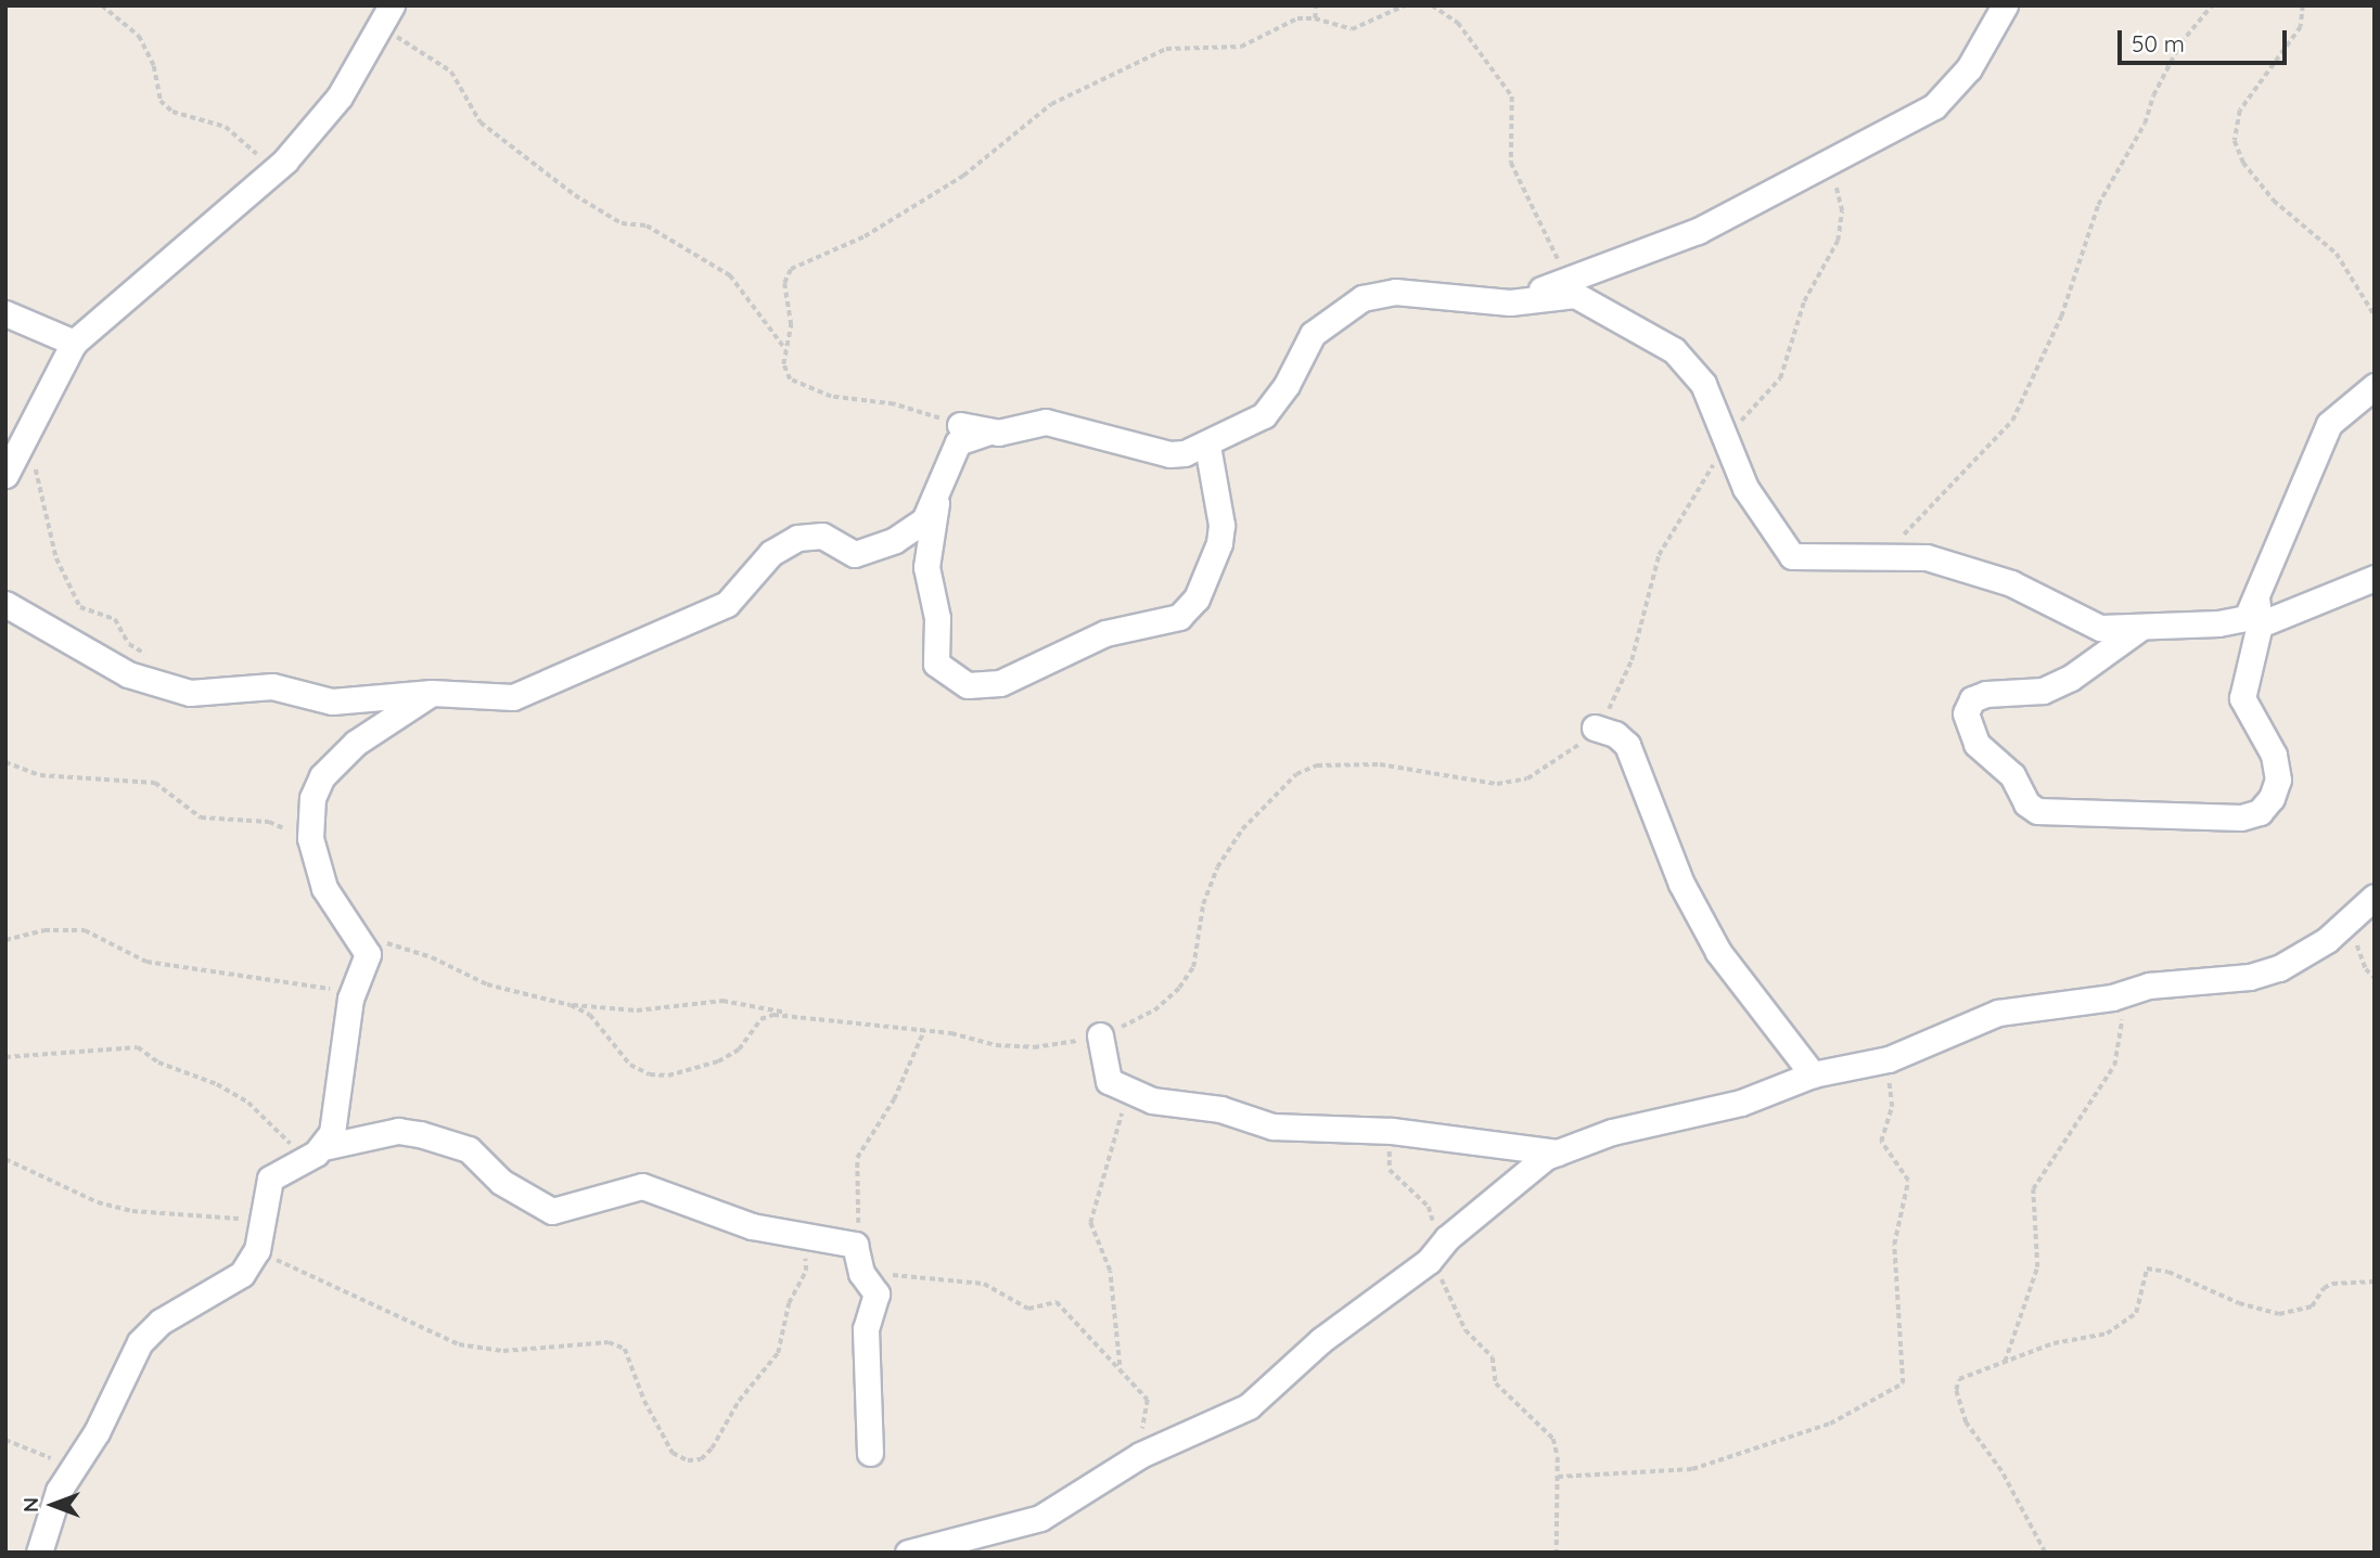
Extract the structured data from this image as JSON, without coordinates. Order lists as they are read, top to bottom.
{
  "scale_bar": "50 m",
  "north": "left"
}
